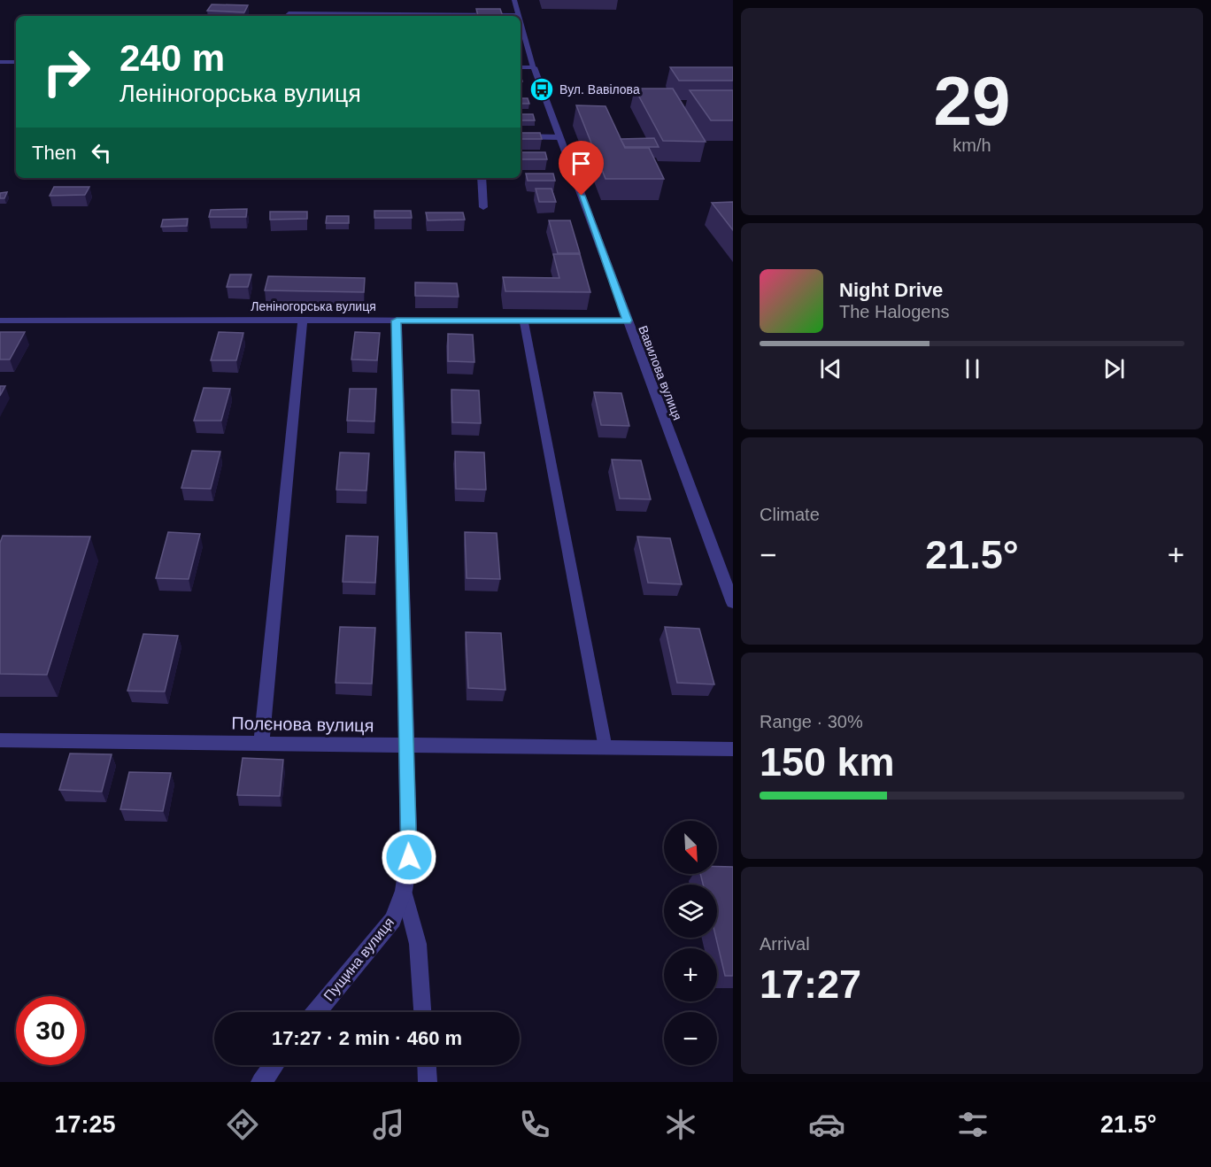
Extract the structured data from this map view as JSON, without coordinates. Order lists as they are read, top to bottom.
{
  "streets": {
    "street": [
      "Леніногорська вулиця",
      "Вавилова вулиця",
      "Полєнова вулиця",
      "Пущина вулиця"
    ]
  },
  "crossings": [
    ["Леніногорська вулиця", "Вавилова вулиця"],
    ["Леніногорська вулиця", "Пущина вулиця"],
    ["Полєнова вулиця", "Пущина вулиця"]
  ],
  "places": {
    "bus stop": ["Вул. Вавілова"]
  },
  "north": "bottom right",
  "page": {
    "tile": [
      ["29", "km/h"],
      "Climate",
      ["Range · 30%", "150 km"],
      ["Arrival", "17:27"]
    ],
    "turn": ["240 m", "Леніногорська вулиця"],
    "then": "Then",
    "song": ["Night Drive", "The Halogens"],
    "heat": ["−", "21.5°", "+"],
    "map_buttons": ["+", "−"],
    "limit": "30",
    "trip": "17:27 · 2 min · 460 m",
    "tabs": ["17:25", "21.5°"]
  }
}
